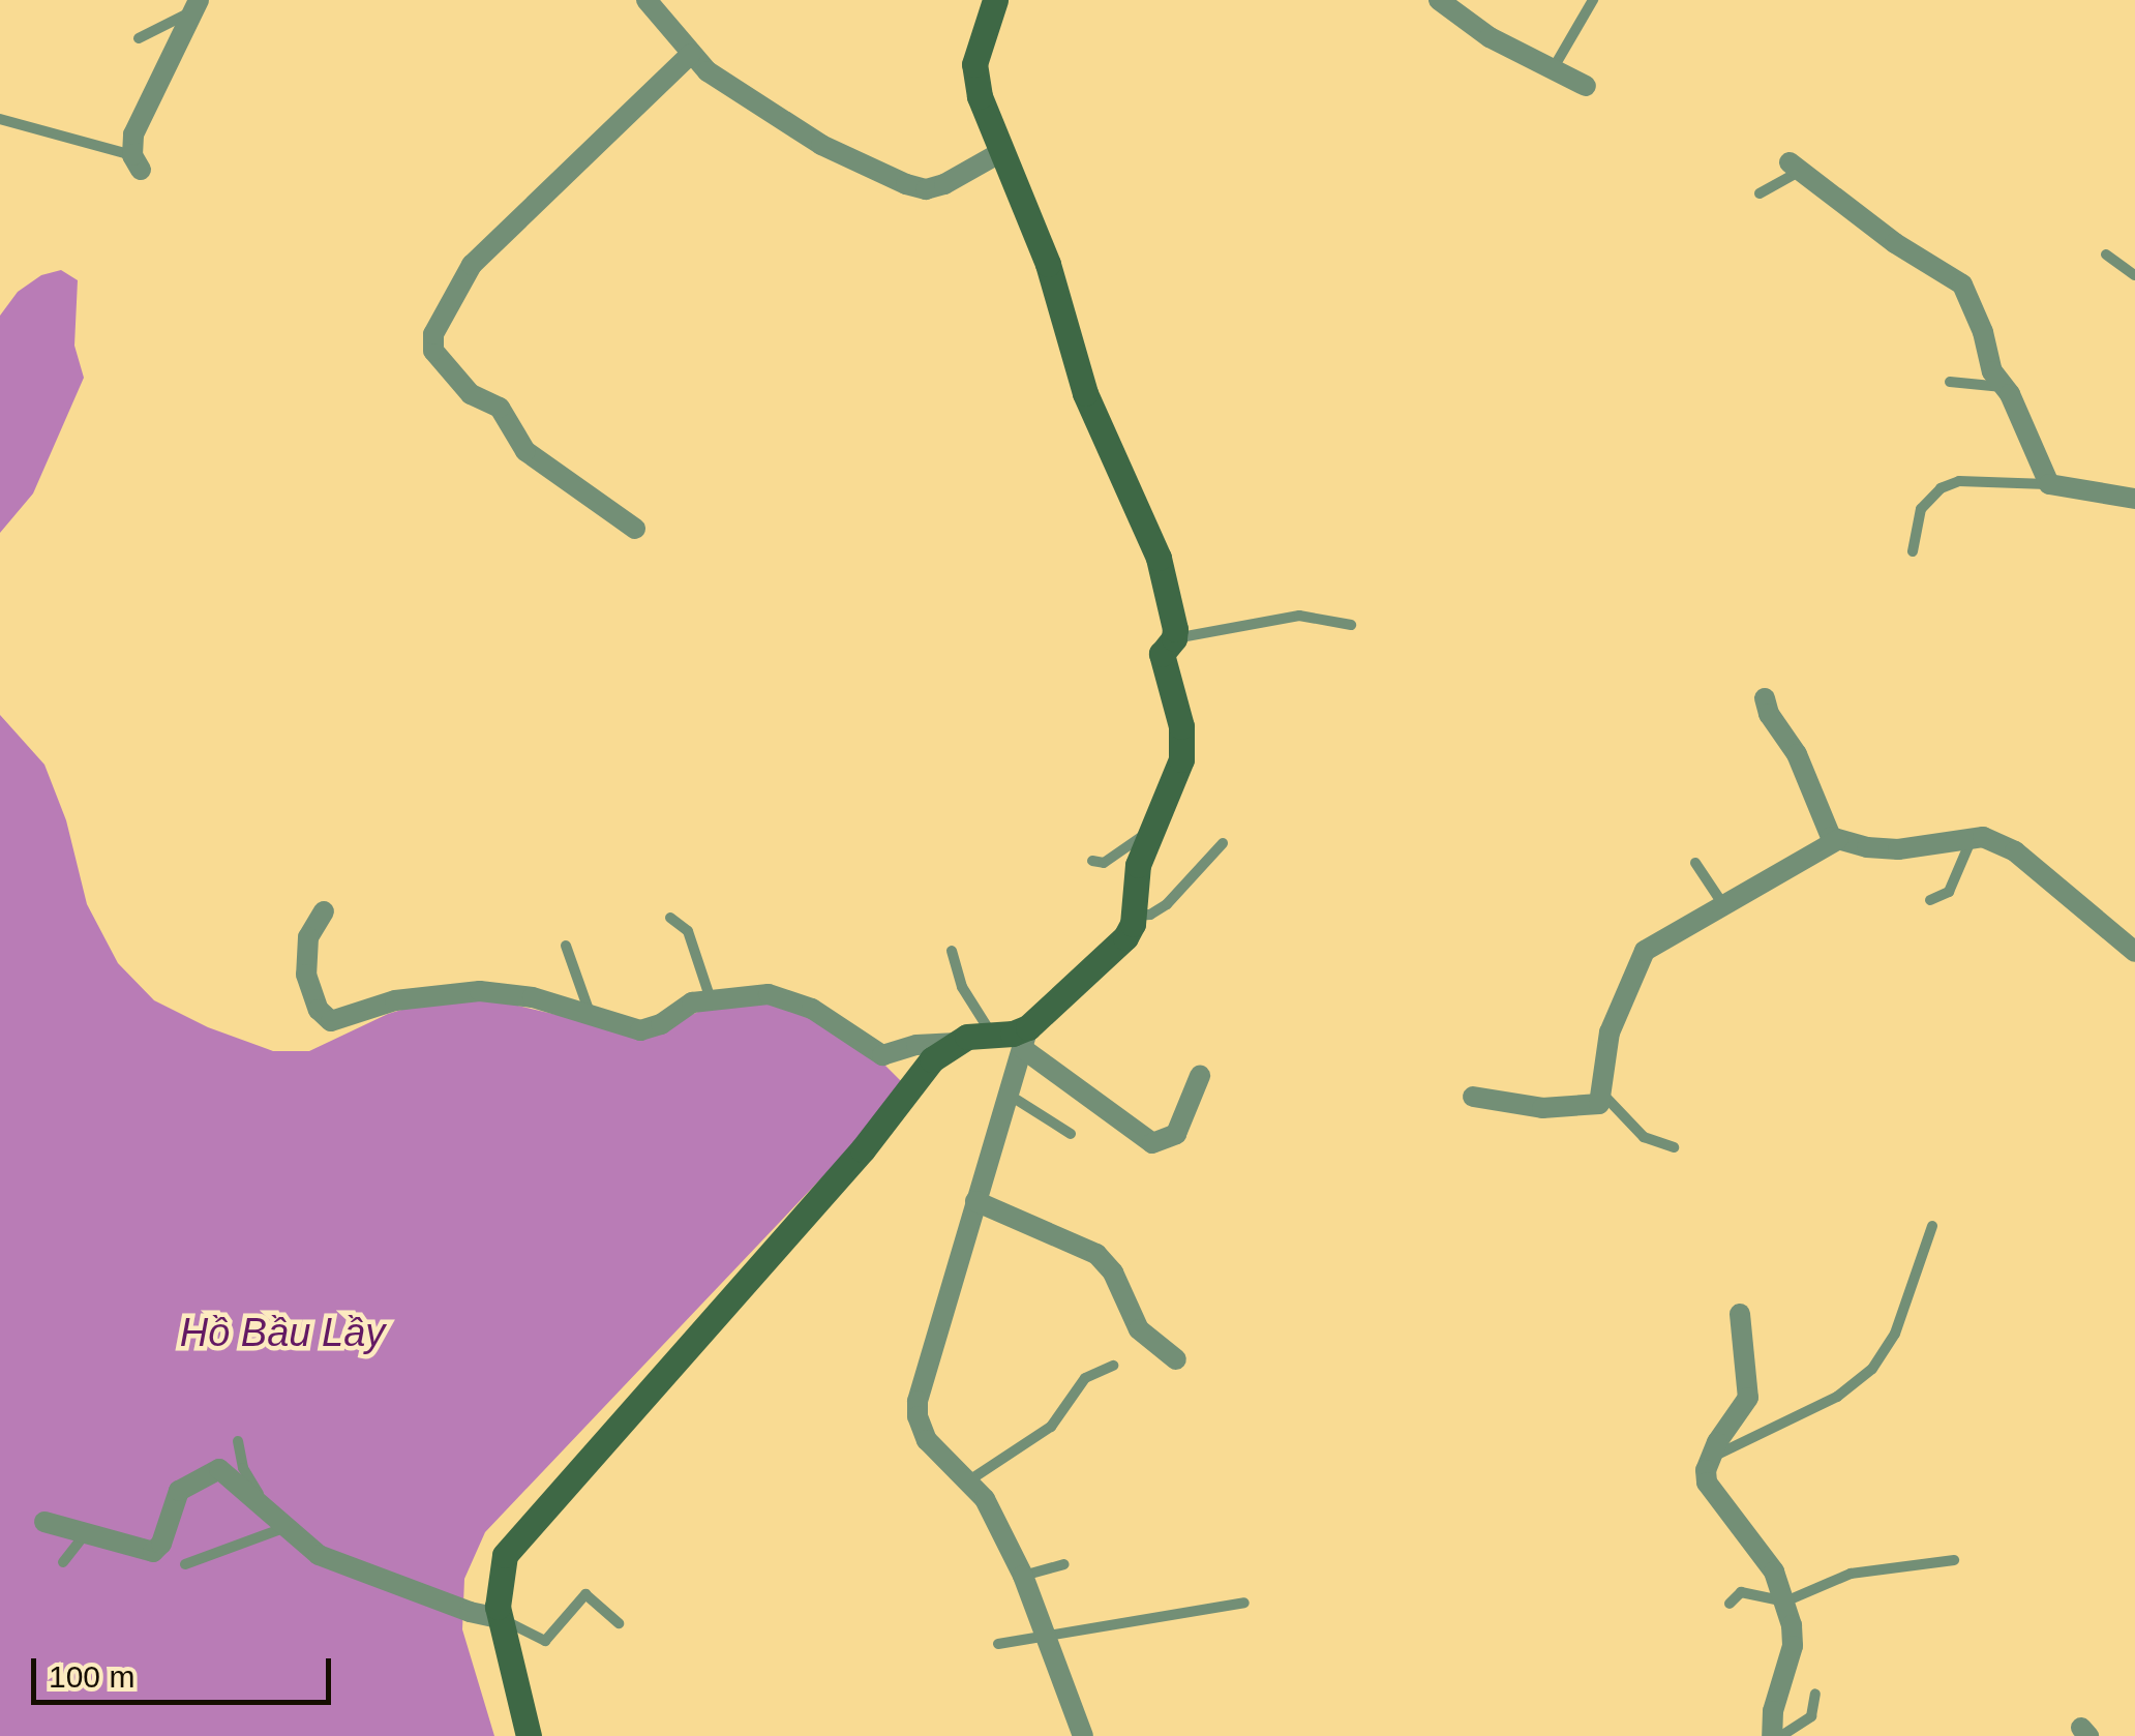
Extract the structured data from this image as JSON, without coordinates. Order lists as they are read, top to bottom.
{
  "water": ["Hồ Bầu Lầy"],
  "scale_bar": "100 m"
}
